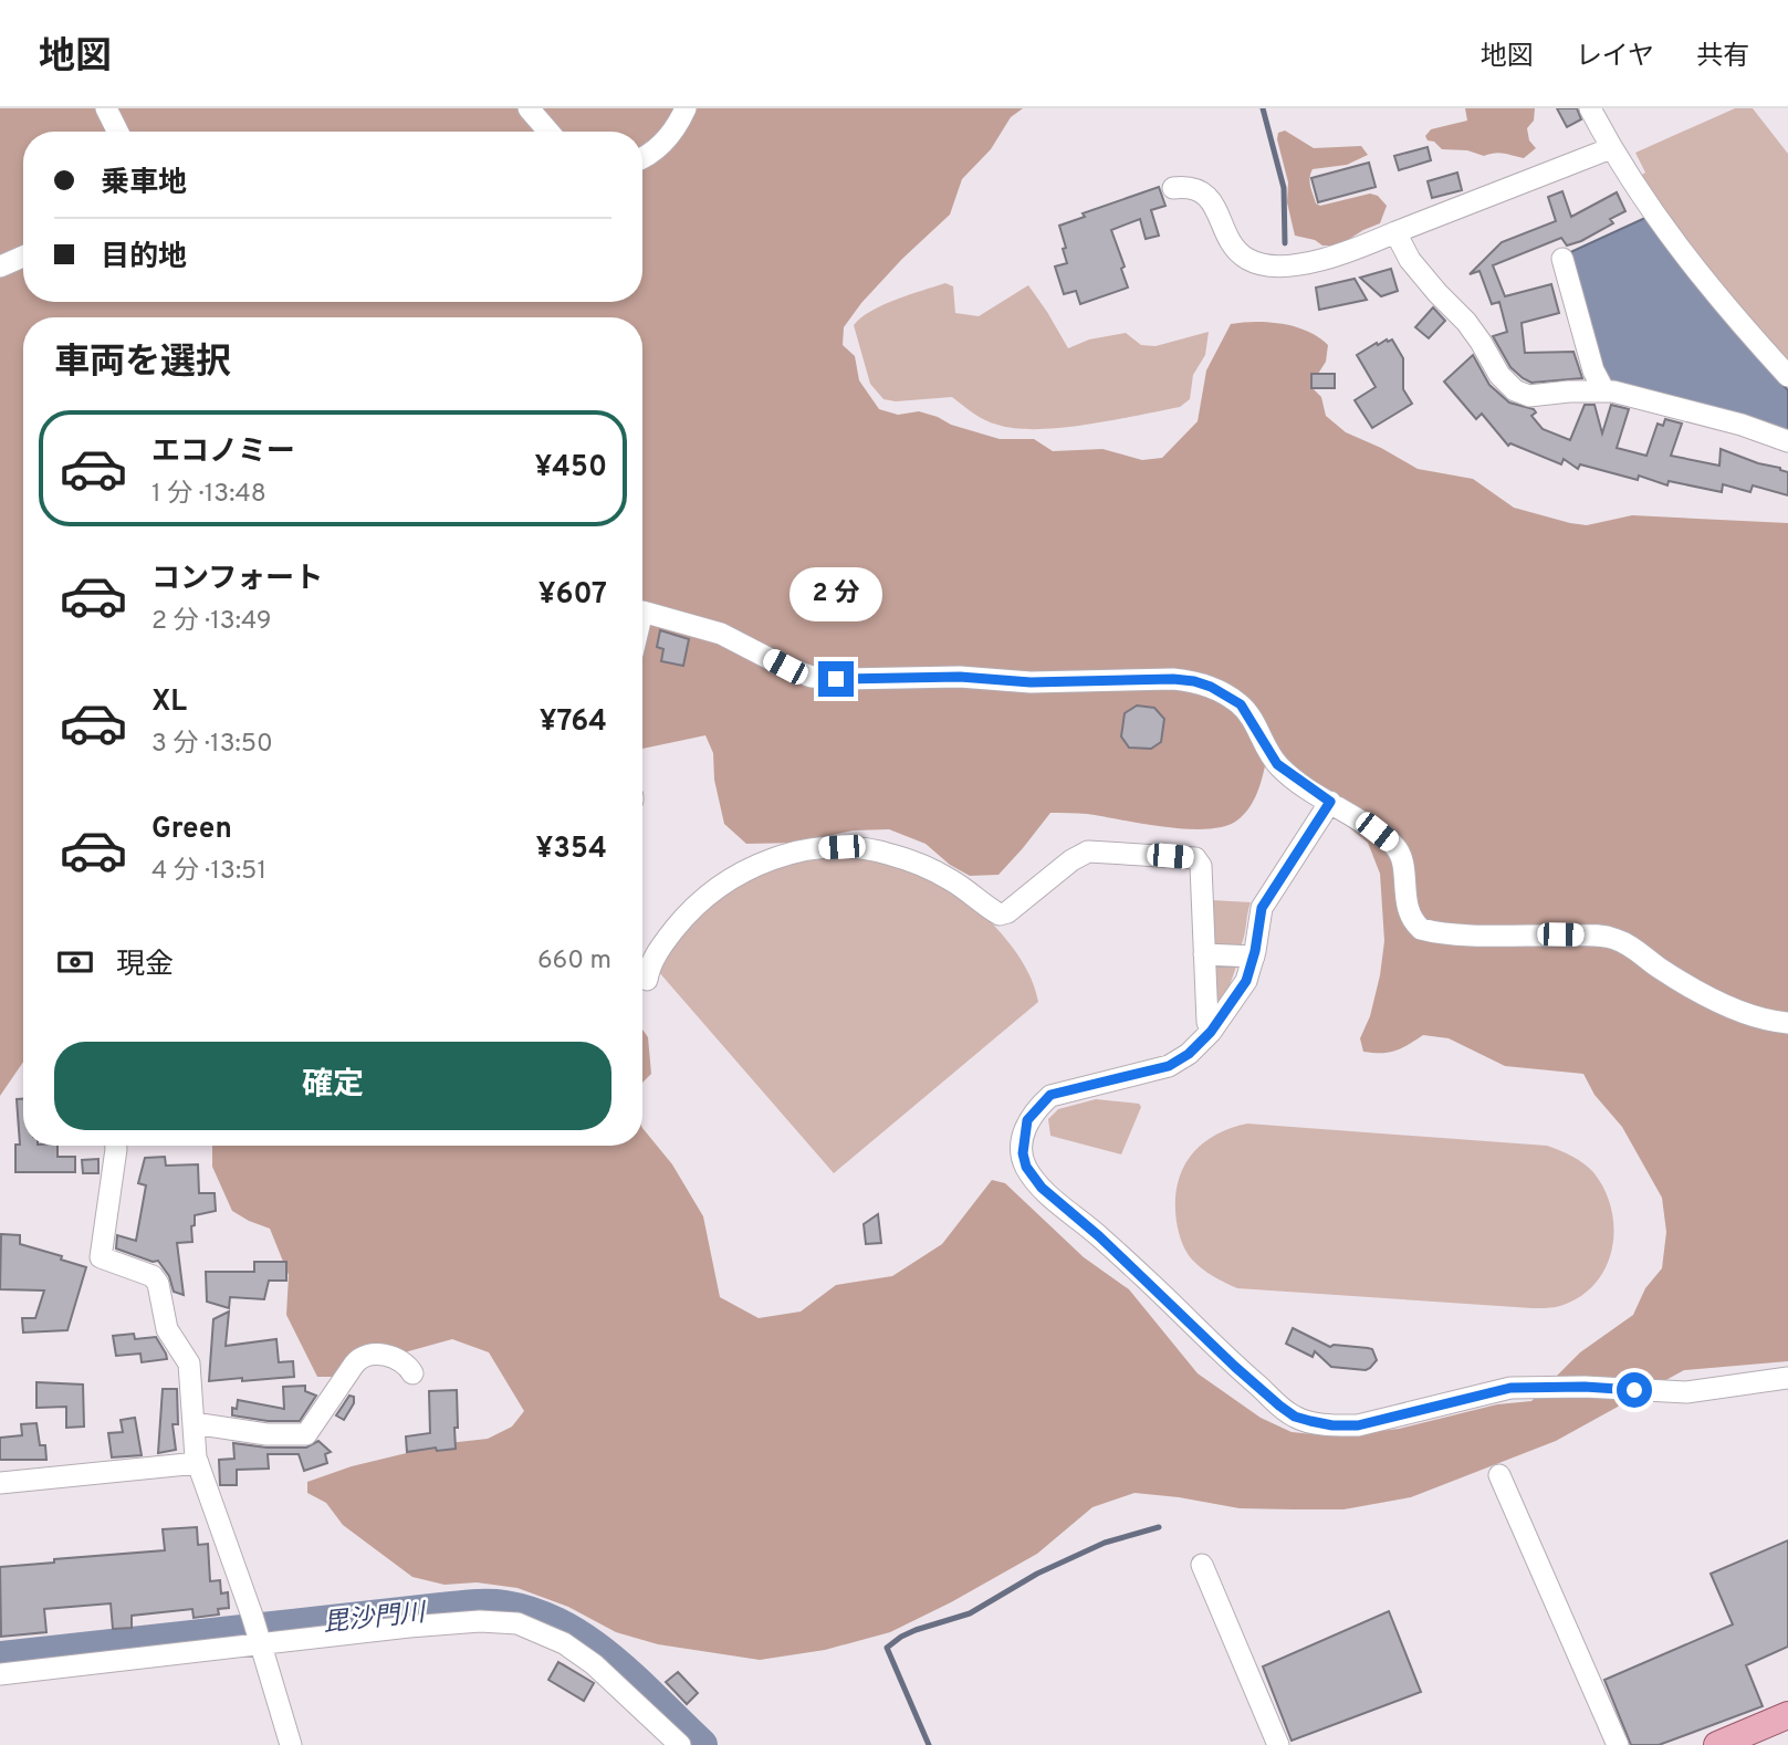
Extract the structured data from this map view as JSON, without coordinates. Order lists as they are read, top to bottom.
{
  "water": ["毘沙門川"],
  "page": {
    "header": "地図",
    "nav": ["地図", "レイヤ", "共有"],
    "banner": ["乗車地", "目的地"],
    "heading": "車両を選択",
    "list": [
      {
        "name": "エコノミー",
        "note": "1 分 · 13:48",
        "value": "¥450"
      },
      {
        "name": "コンフォート",
        "note": "2 分 · 13:49",
        "value": "¥607"
      },
      {
        "name": "XL",
        "note": "3 分 · 13:50",
        "value": "¥764"
      },
      {
        "name": "Green",
        "note": "4 分 · 13:51",
        "value": "¥354"
      }
    ],
    "bubble": "2 分",
    "pay": ["現金", "660 m"],
    "buttons": "確定"
  }
}
